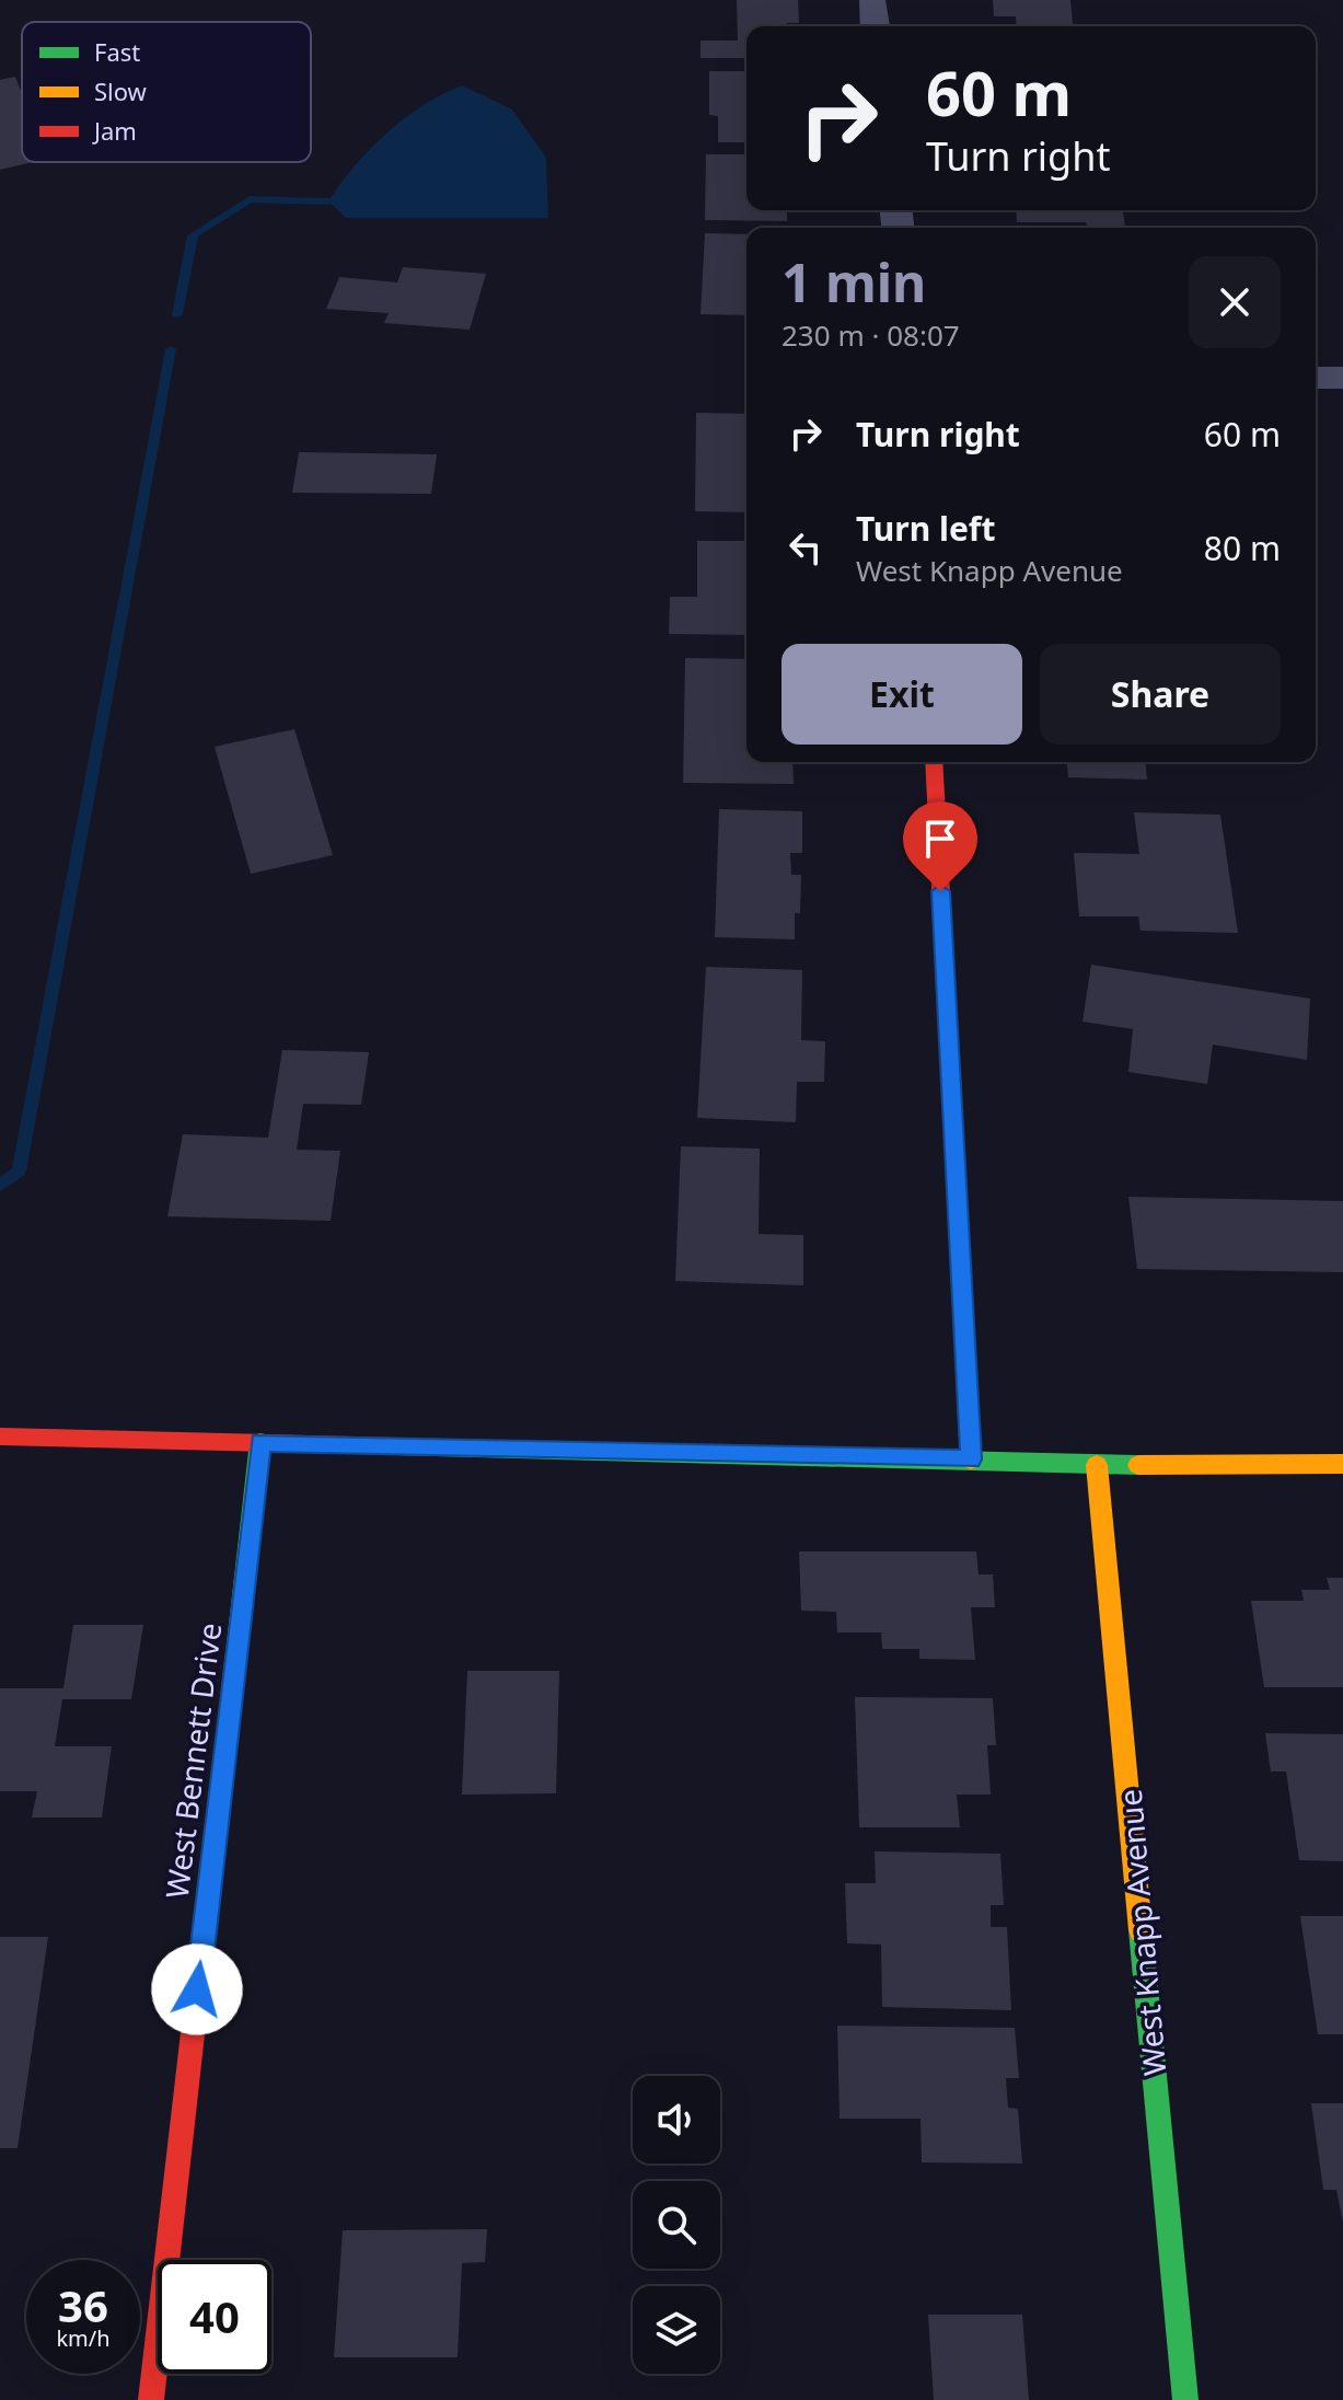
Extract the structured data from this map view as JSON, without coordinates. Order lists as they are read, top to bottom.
{
  "streets": {
    "street": ["West Bennett Drive", "West Knapp Avenue"]
  },
  "legend": ["Fast", "Slow", "Jam"],
  "page": {
    "turn": ["60 m", "Turn right"],
    "heading": ["1 min", "230 m · 08:07"],
    "list": [
      {
        "name": "Turn right",
        "value": "60 m"
      },
      {
        "name": "Turn left",
        "note": "West Knapp Avenue",
        "value": "80 m"
      }
    ],
    "buttons": ["Exit", "Share"],
    "speed": "36 km/h",
    "limit": "40"
  }
}
